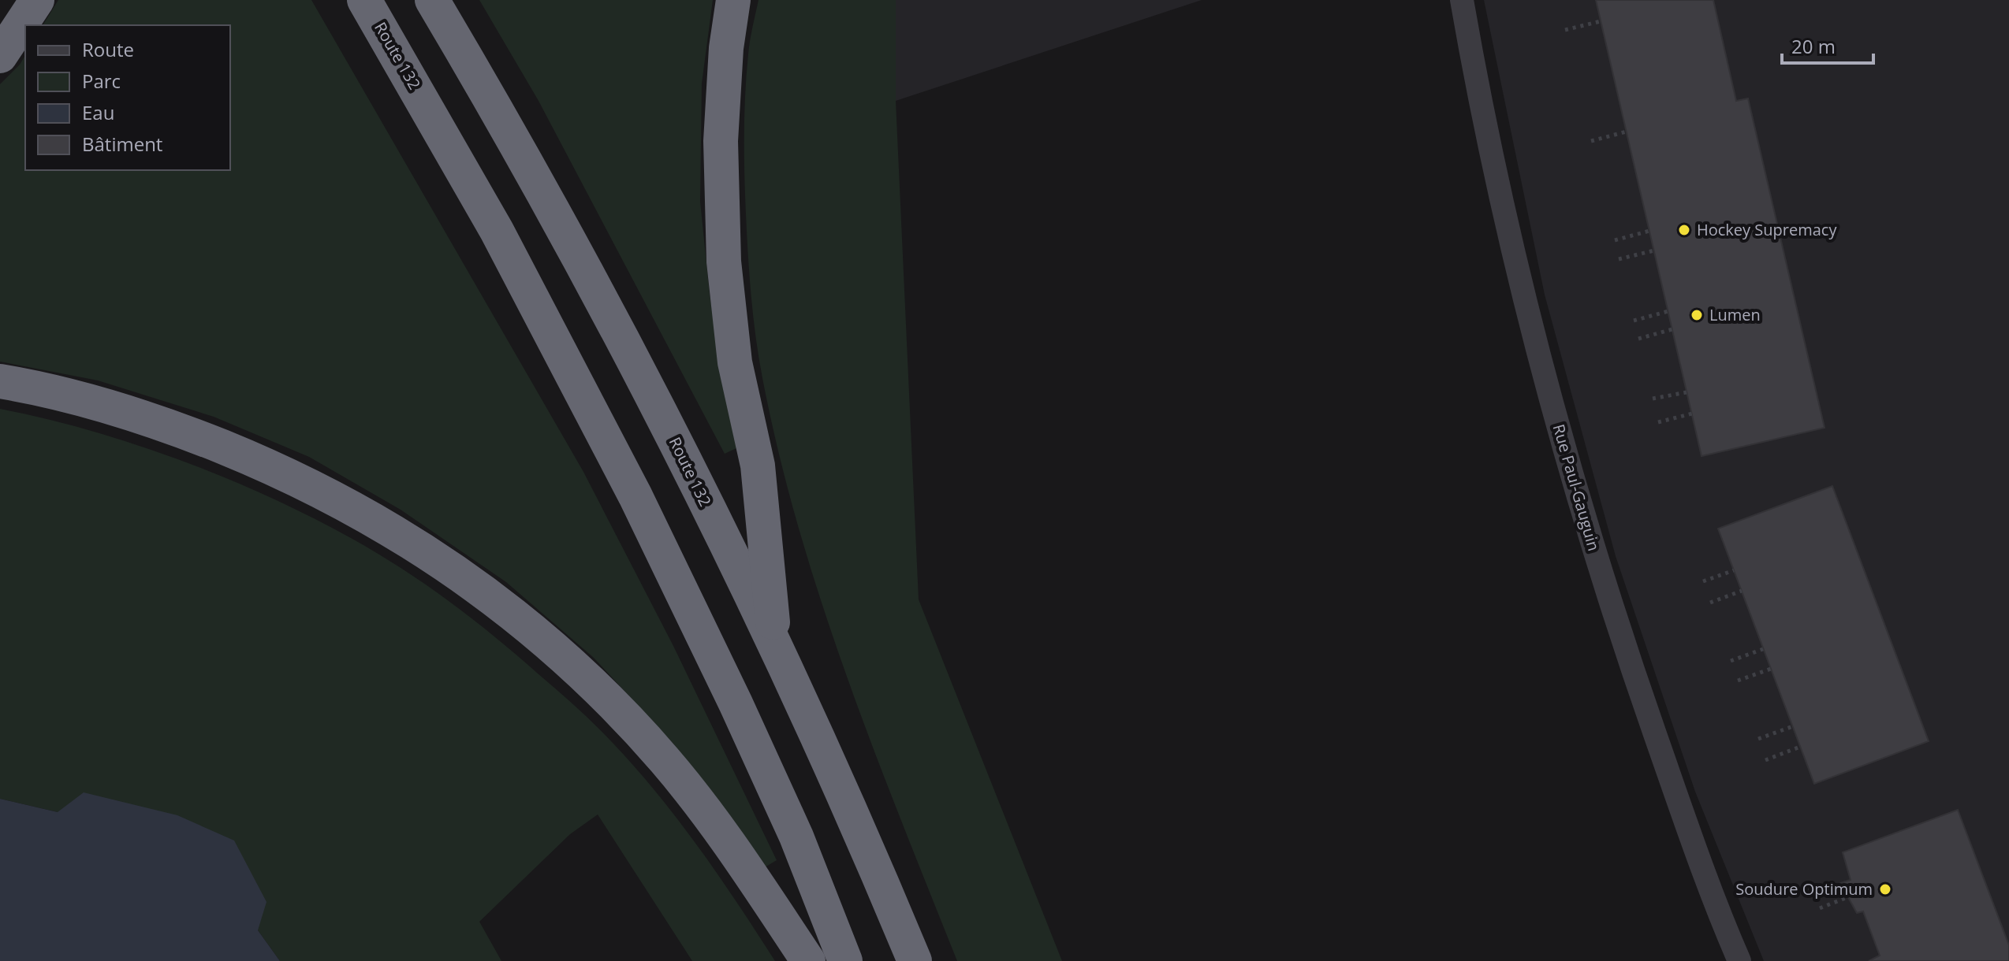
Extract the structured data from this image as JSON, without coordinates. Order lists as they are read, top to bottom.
{
  "streets": {
    "highway": ["Route 132"],
    "street": ["Rue Paul-Gauguin"]
  },
  "places": ["Hockey Supremacy", "Lumen", "Soudure Optimum"],
  "legend": [
    "Route",
    "Parc",
    "Eau",
    "Bâtiment"
  ],
  "scale_bar": "20 m"
}
